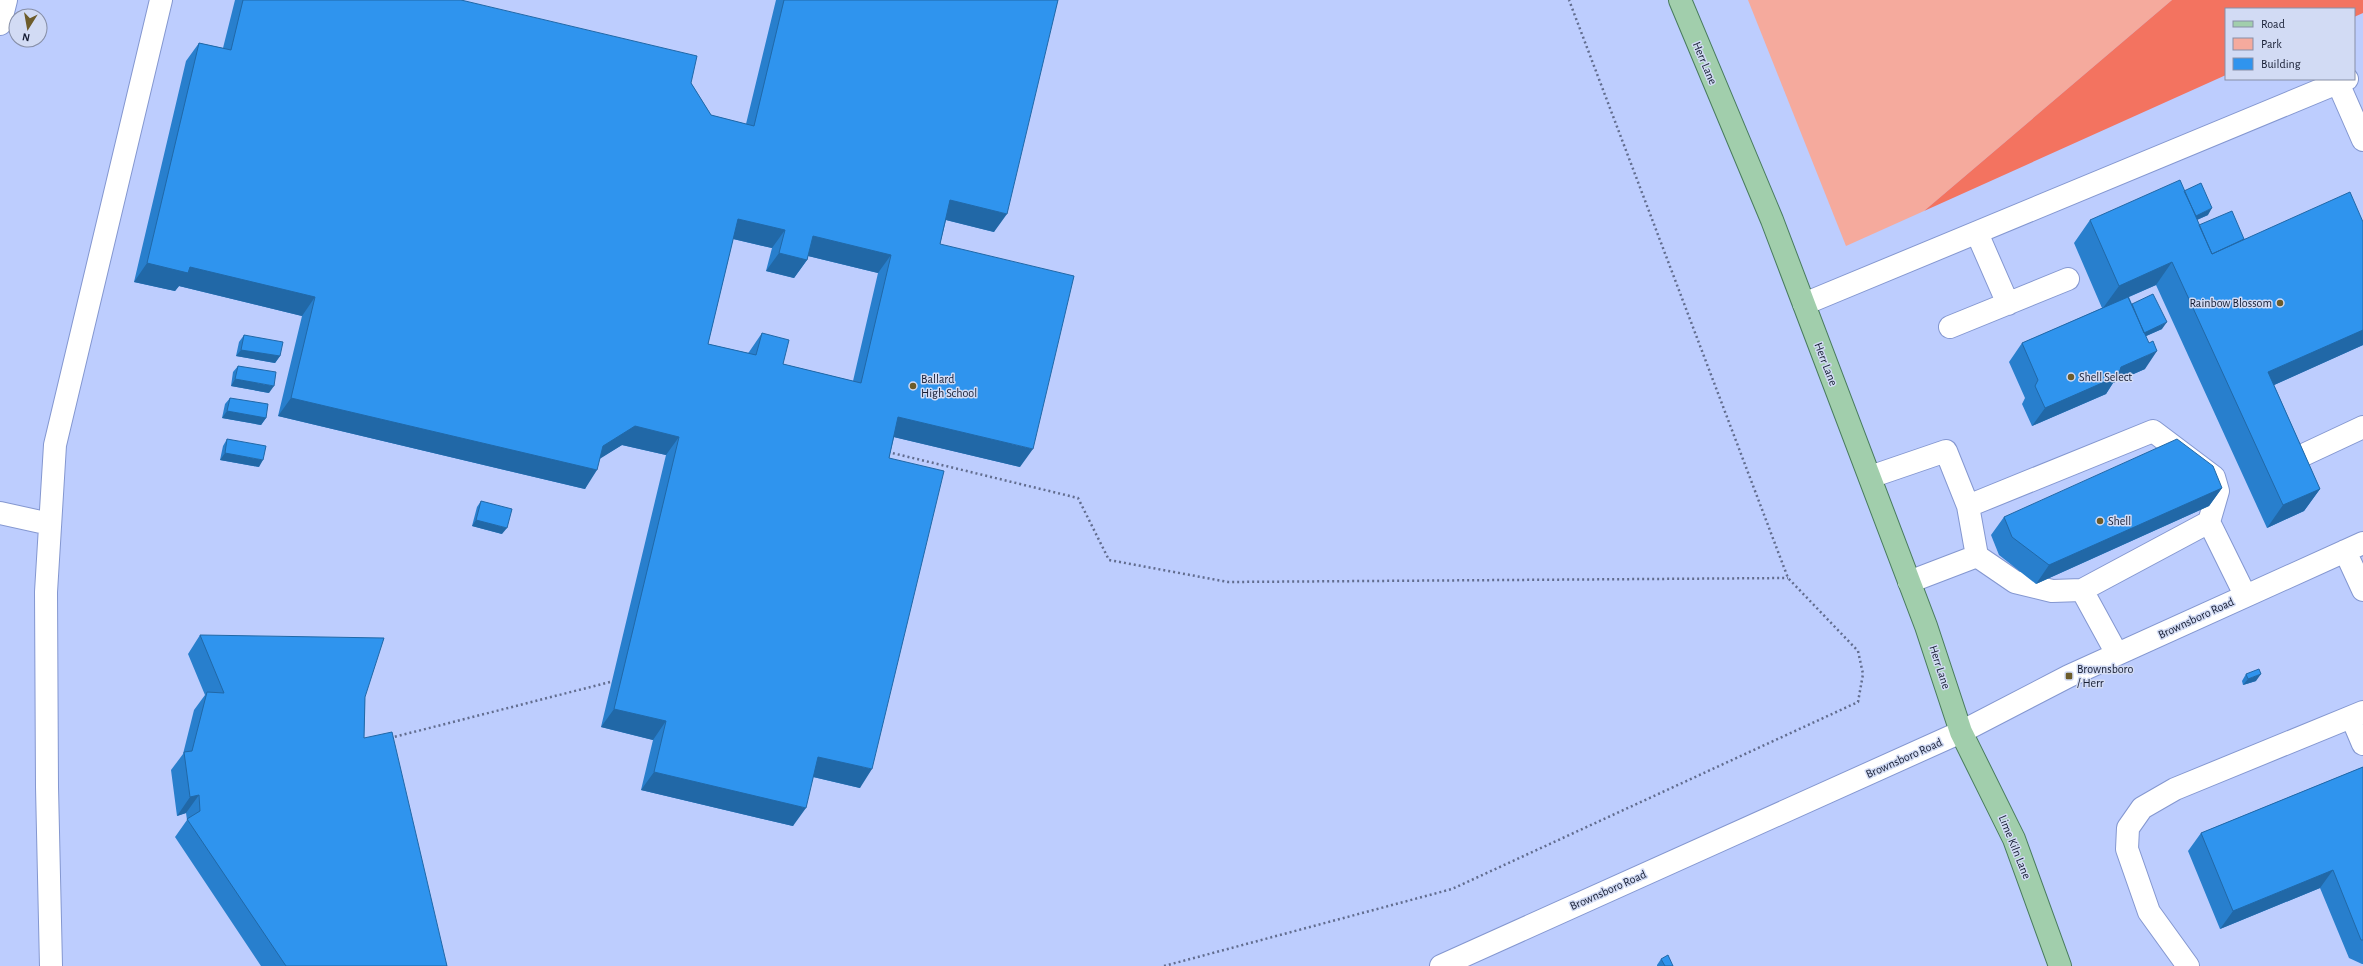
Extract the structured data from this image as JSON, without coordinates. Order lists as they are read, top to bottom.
{
  "streets": {
    "main road": ["Herr Lane", "Lime Kiln Lane"],
    "street": ["Brownsboro Road"]
  },
  "crossings": [
    ["Herr Lane", "Brownsboro Road"],
    ["Herr Lane", "Lime Kiln Lane"],
    ["Brownsboro Road", "Lime Kiln Lane"]
  ],
  "places": {
    "other": [
      "Rainbow Blossom",
      "Shell Select",
      "Ballard High School",
      "Shell"
    ],
    "transit": ["Brownsboro / Herr"]
  },
  "legend": ["Road", "Park", "Building"],
  "north": "bottom"
}
